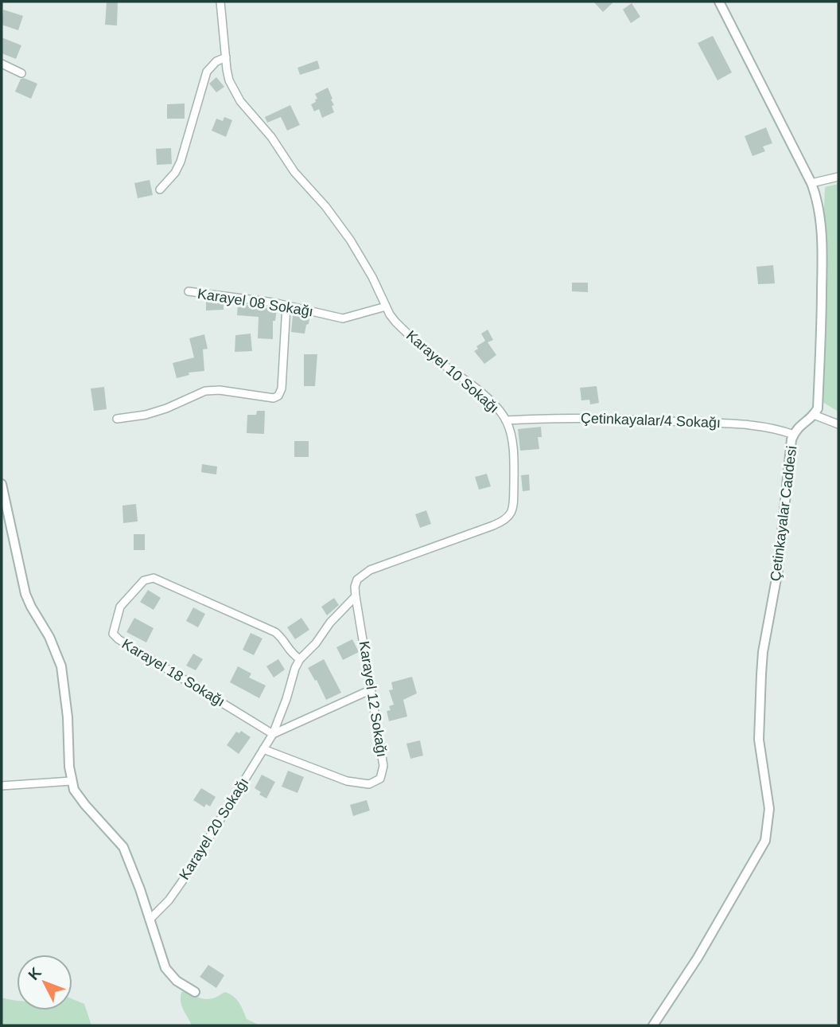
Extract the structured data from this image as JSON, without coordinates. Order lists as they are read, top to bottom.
{
  "streets": {
    "street": [
      "Karayel 08 Sokağı",
      "Karayel 10 Sokağı",
      "Çetinkayalar/4 Sokağı",
      "Çetinkayalar Caddesi",
      "Karayel 18 Sokağı",
      "Karayel 12 Sokağı",
      "Karayel 20 Sokağı"
    ]
  },
  "crossings": [
    ["Karayel 08 Sokağı", "Karayel 10 Sokağı"],
    ["Karayel 10 Sokağı", "Çetinkayalar/4 Sokağı"],
    ["Karayel 10 Sokağı", "Karayel 18 Sokağı"],
    ["Karayel 10 Sokağı", "Karayel 12 Sokağı"],
    ["Karayel 10 Sokağı", "Karayel 20 Sokağı"],
    ["Çetinkayalar/4 Sokağı", "Çetinkayalar Caddesi"],
    ["Karayel 18 Sokağı", "Karayel 20 Sokağı"],
    ["Karayel 12 Sokağı", "Karayel 20 Sokağı"]
  ],
  "north": "top left"
}
